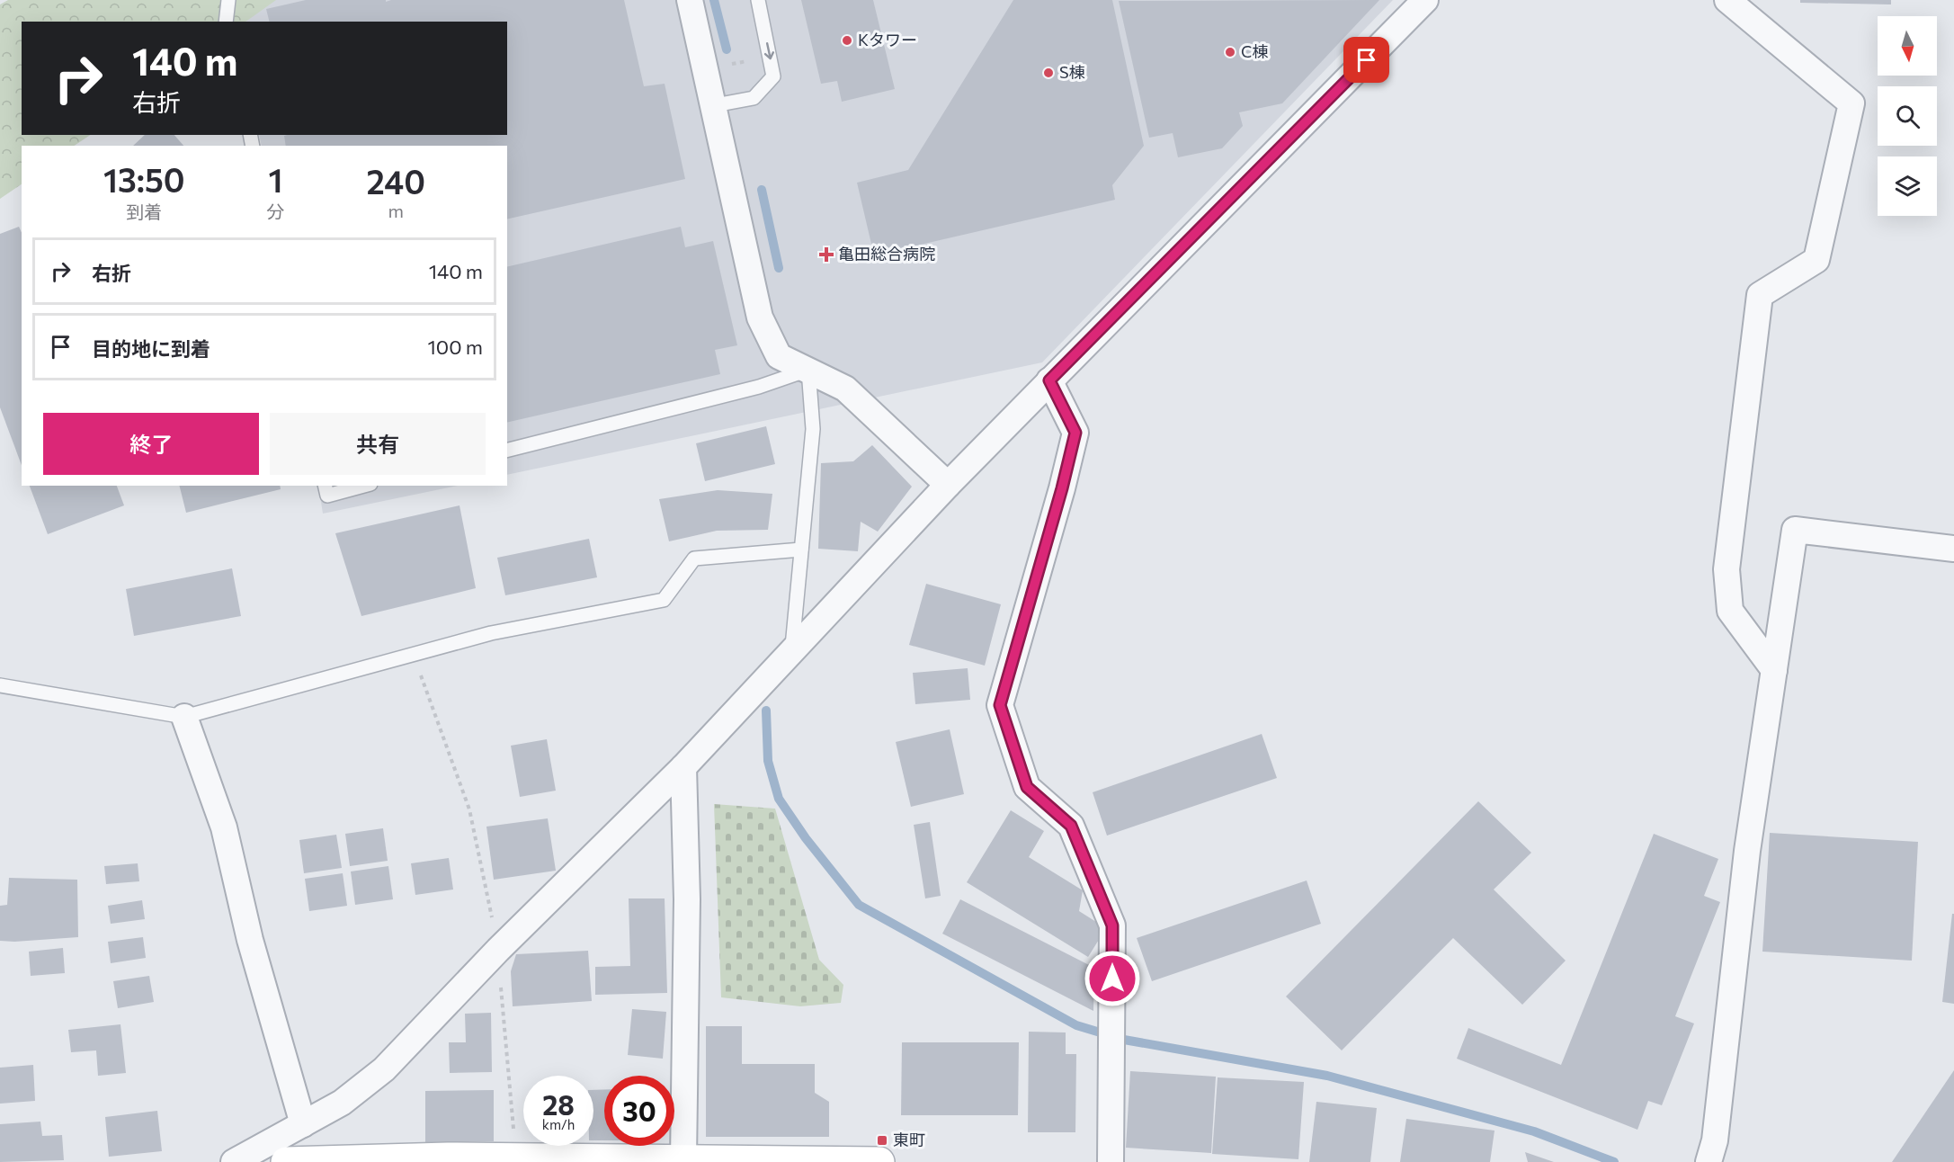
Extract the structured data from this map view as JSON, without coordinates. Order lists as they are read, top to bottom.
{
  "places": {
    "other": ["Kタワー", "C棟", "S棟"],
    "health": ["亀田総合病院"],
    "transit": ["東町"]
  },
  "north": "bottom",
  "page": {
    "turn": ["140 m", "右折"],
    "eta": [
      "13:50",
      "到着",
      "1",
      "分",
      "240",
      "m"
    ],
    "list": [
      {
        "name": "右折",
        "value": "140 m"
      },
      {
        "name": "目的地に到着",
        "value": "100 m"
      }
    ],
    "buttons": ["終了", "共有"],
    "speed": "28 km/h",
    "limit": "30"
  }
}
